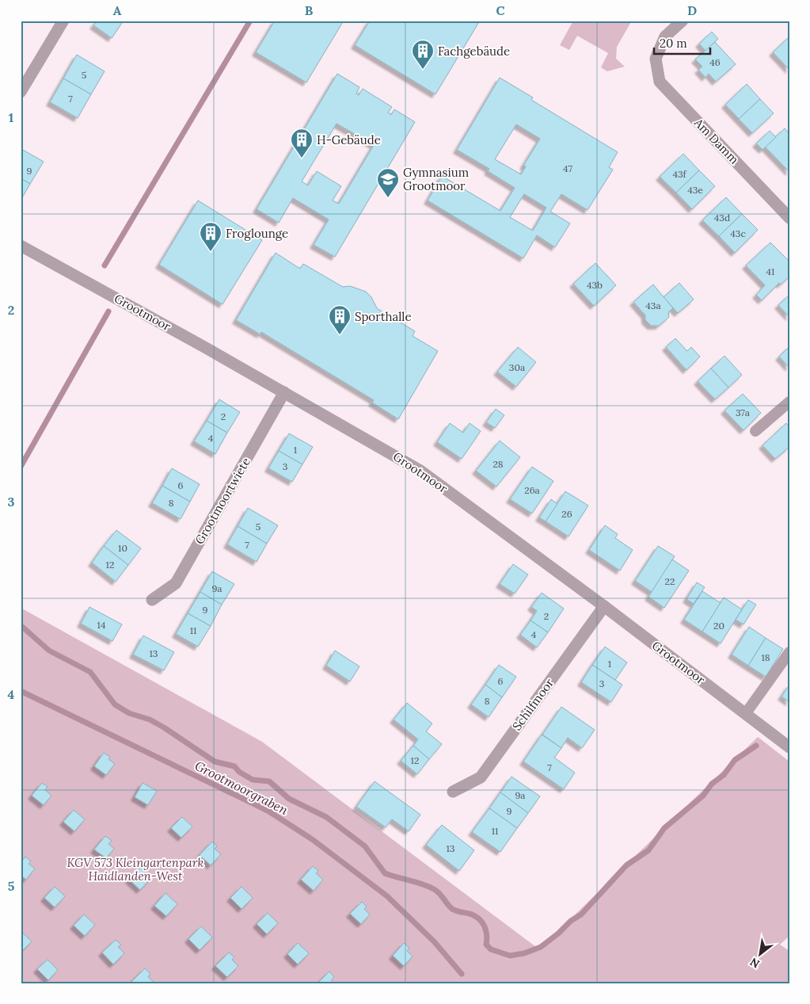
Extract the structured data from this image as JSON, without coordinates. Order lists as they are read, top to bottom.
{
  "streets": {
    "street": [
      "Am Damm",
      "Grootmoor",
      "Grootmoortwiete",
      "Schilfmoor"
    ]
  },
  "crossings": [
    ["Grootmoor", "Grootmoortwiete"],
    ["Grootmoor", "Schilfmoor"]
  ],
  "water": ["Grootmoorgraben"],
  "parks": ["KGV 573 Kleingartenpark Haidlanden-West"],
  "places": {
    "building": [
      "Fachgebäude",
      "H-Gebäude",
      "Froglounge",
      "Sporthalle"
    ],
    "school or university": ["Gymnasium Grootmoor"]
  },
  "house_numbers": [
    "46",
    "5",
    "7",
    "47",
    "9",
    "43f",
    "43e",
    "43d",
    "43c",
    "41",
    "43b",
    "43a",
    "30a",
    "37a",
    "2",
    "4",
    "1",
    "28",
    "3",
    "6",
    "26a",
    "8",
    "26",
    "5",
    "7",
    "10",
    "12",
    "22",
    "9a",
    "9",
    "2",
    "14",
    "20",
    "11",
    "4",
    "13",
    "18",
    "1",
    "6",
    "3",
    "8",
    "12",
    "7",
    "9a",
    "9",
    "11",
    "13"
  ],
  "scale_bar": "20 m",
  "north": "bottom left",
  "grid": {
    "columns": [
      "A",
      "B",
      "C",
      "D"
    ],
    "rows": [
      "1",
      "2",
      "3",
      "4",
      "5"
    ]
  }
}
